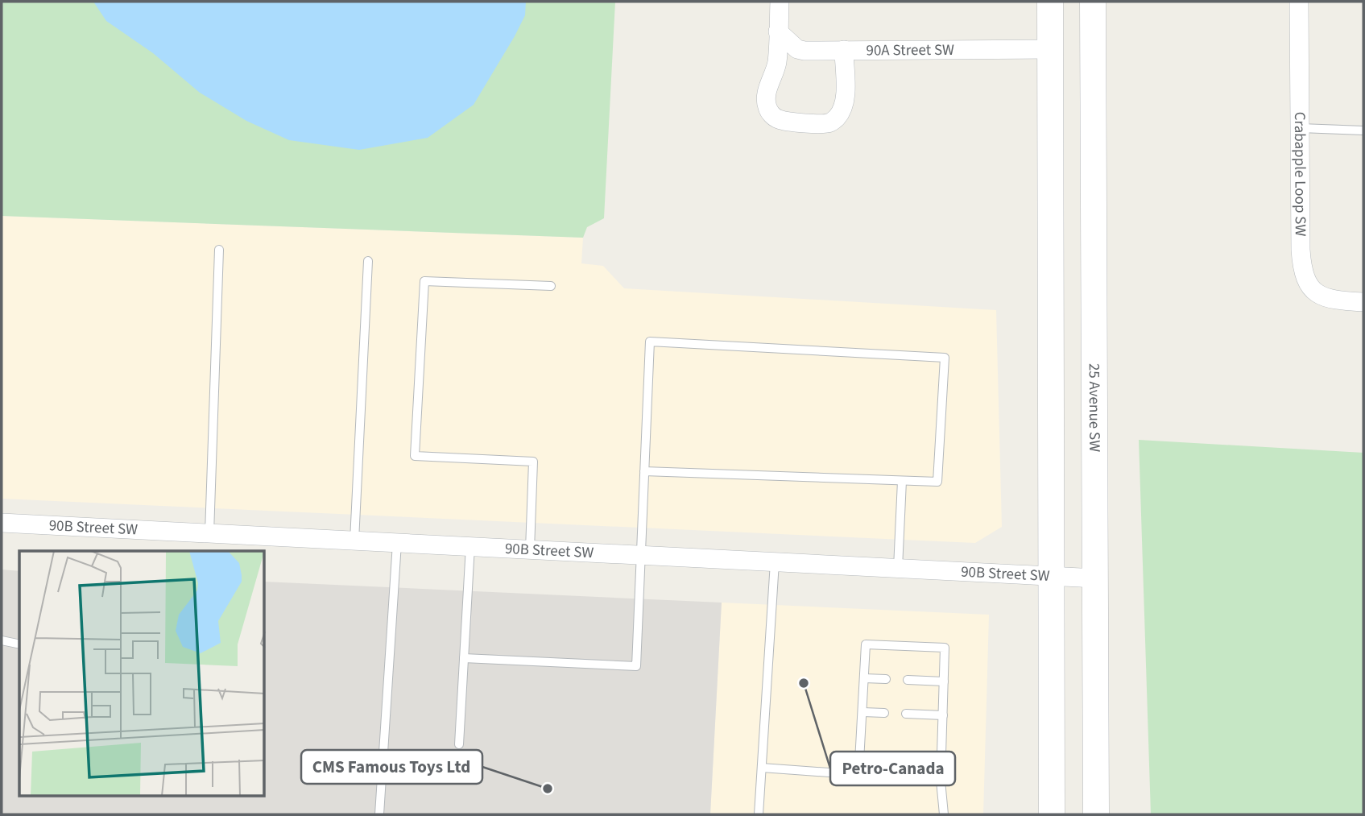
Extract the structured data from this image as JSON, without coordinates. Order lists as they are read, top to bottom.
{
  "streets": {
    "main road": ["25 Avenue SW"],
    "street": ["90A Street SW", "Crabapple Loop SW", "90B Street SW"]
  },
  "crossings": [
    ["25 Avenue SW", "90B Street SW"]
  ],
  "places": ["Petro-Canada", "CMS Famous Toys Ltd"]
}
